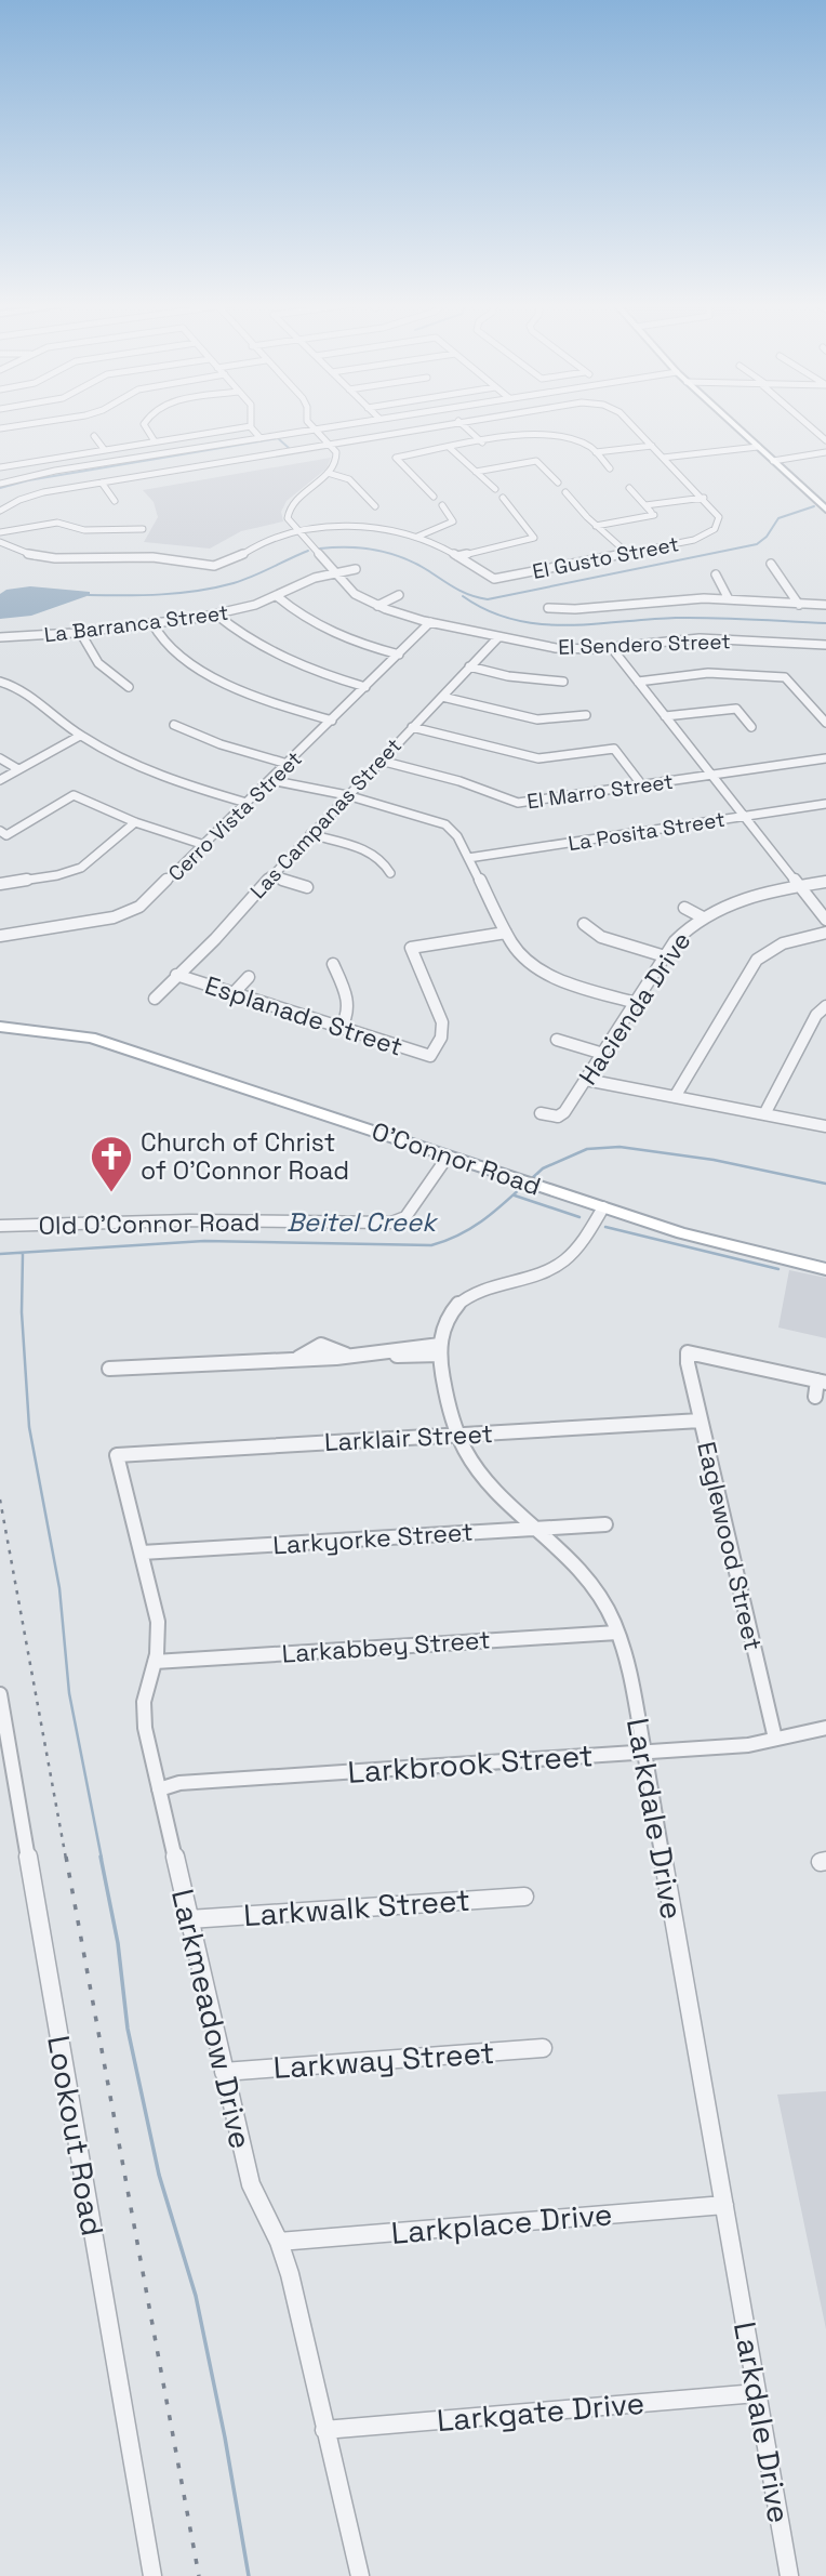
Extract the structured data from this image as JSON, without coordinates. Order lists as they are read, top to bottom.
{
  "streets": {
    "main road": ["O'Connor Road"],
    "street": [
      "El Gusto Street",
      "La Barranca Street",
      "El Sendero Street",
      "El Marro Street",
      "Cerro Vista Street",
      "Las Campanas Street",
      "La Posita Street",
      "Hacienda Drive",
      "Esplanade Street",
      "Old O'Connor Road",
      "Larklair Street",
      "Larkyorke Street",
      "Eaglewood Street",
      "Larkabbey Street",
      "Larkbrook Street",
      "Larkdale Drive",
      "Larkwalk Street",
      "Larkmeadow Drive",
      "Larkway Street",
      "Lookout Road",
      "Larkplace Drive",
      "Larkgate Drive"
    ]
  },
  "crossings": [
    ["La Barranca Street", "El Sendero Street"],
    ["El Sendero Street", "Cerro Vista Street"],
    ["El Sendero Street", "Las Campanas Street"],
    ["El Marro Street", "Las Campanas Street"],
    ["Las Campanas Street", "Esplanade Street"],
    ["O'Connor Road", "Old O'Connor Road"],
    ["O'Connor Road", "Larkdale Drive"],
    ["Larklair Street", "Eaglewood Street"],
    ["Larklair Street", "Larkdale Drive"],
    ["Larklair Street", "Larkmeadow Drive"],
    ["Larkyorke Street", "Larkdale Drive"],
    ["Larkyorke Street", "Larkmeadow Drive"],
    ["Eaglewood Street", "Larkbrook Street"],
    ["Larkabbey Street", "Larkdale Drive"],
    ["Larkabbey Street", "Larkmeadow Drive"],
    ["Larkbrook Street", "Larkdale Drive"],
    ["Larkbrook Street", "Larkmeadow Drive"],
    ["Larkdale Drive", "Larkplace Drive"],
    ["Larkdale Drive", "Larkgate Drive"],
    ["Larkwalk Street", "Larkmeadow Drive"],
    ["Larkmeadow Drive", "Larkway Street"],
    ["Larkmeadow Drive", "Larkplace Drive"],
    ["Larkmeadow Drive", "Larkgate Drive"]
  ],
  "water": ["Beitel Creek"],
  "places": {
    "church": ["Church of Christ of O'Connor Road"]
  }
}
